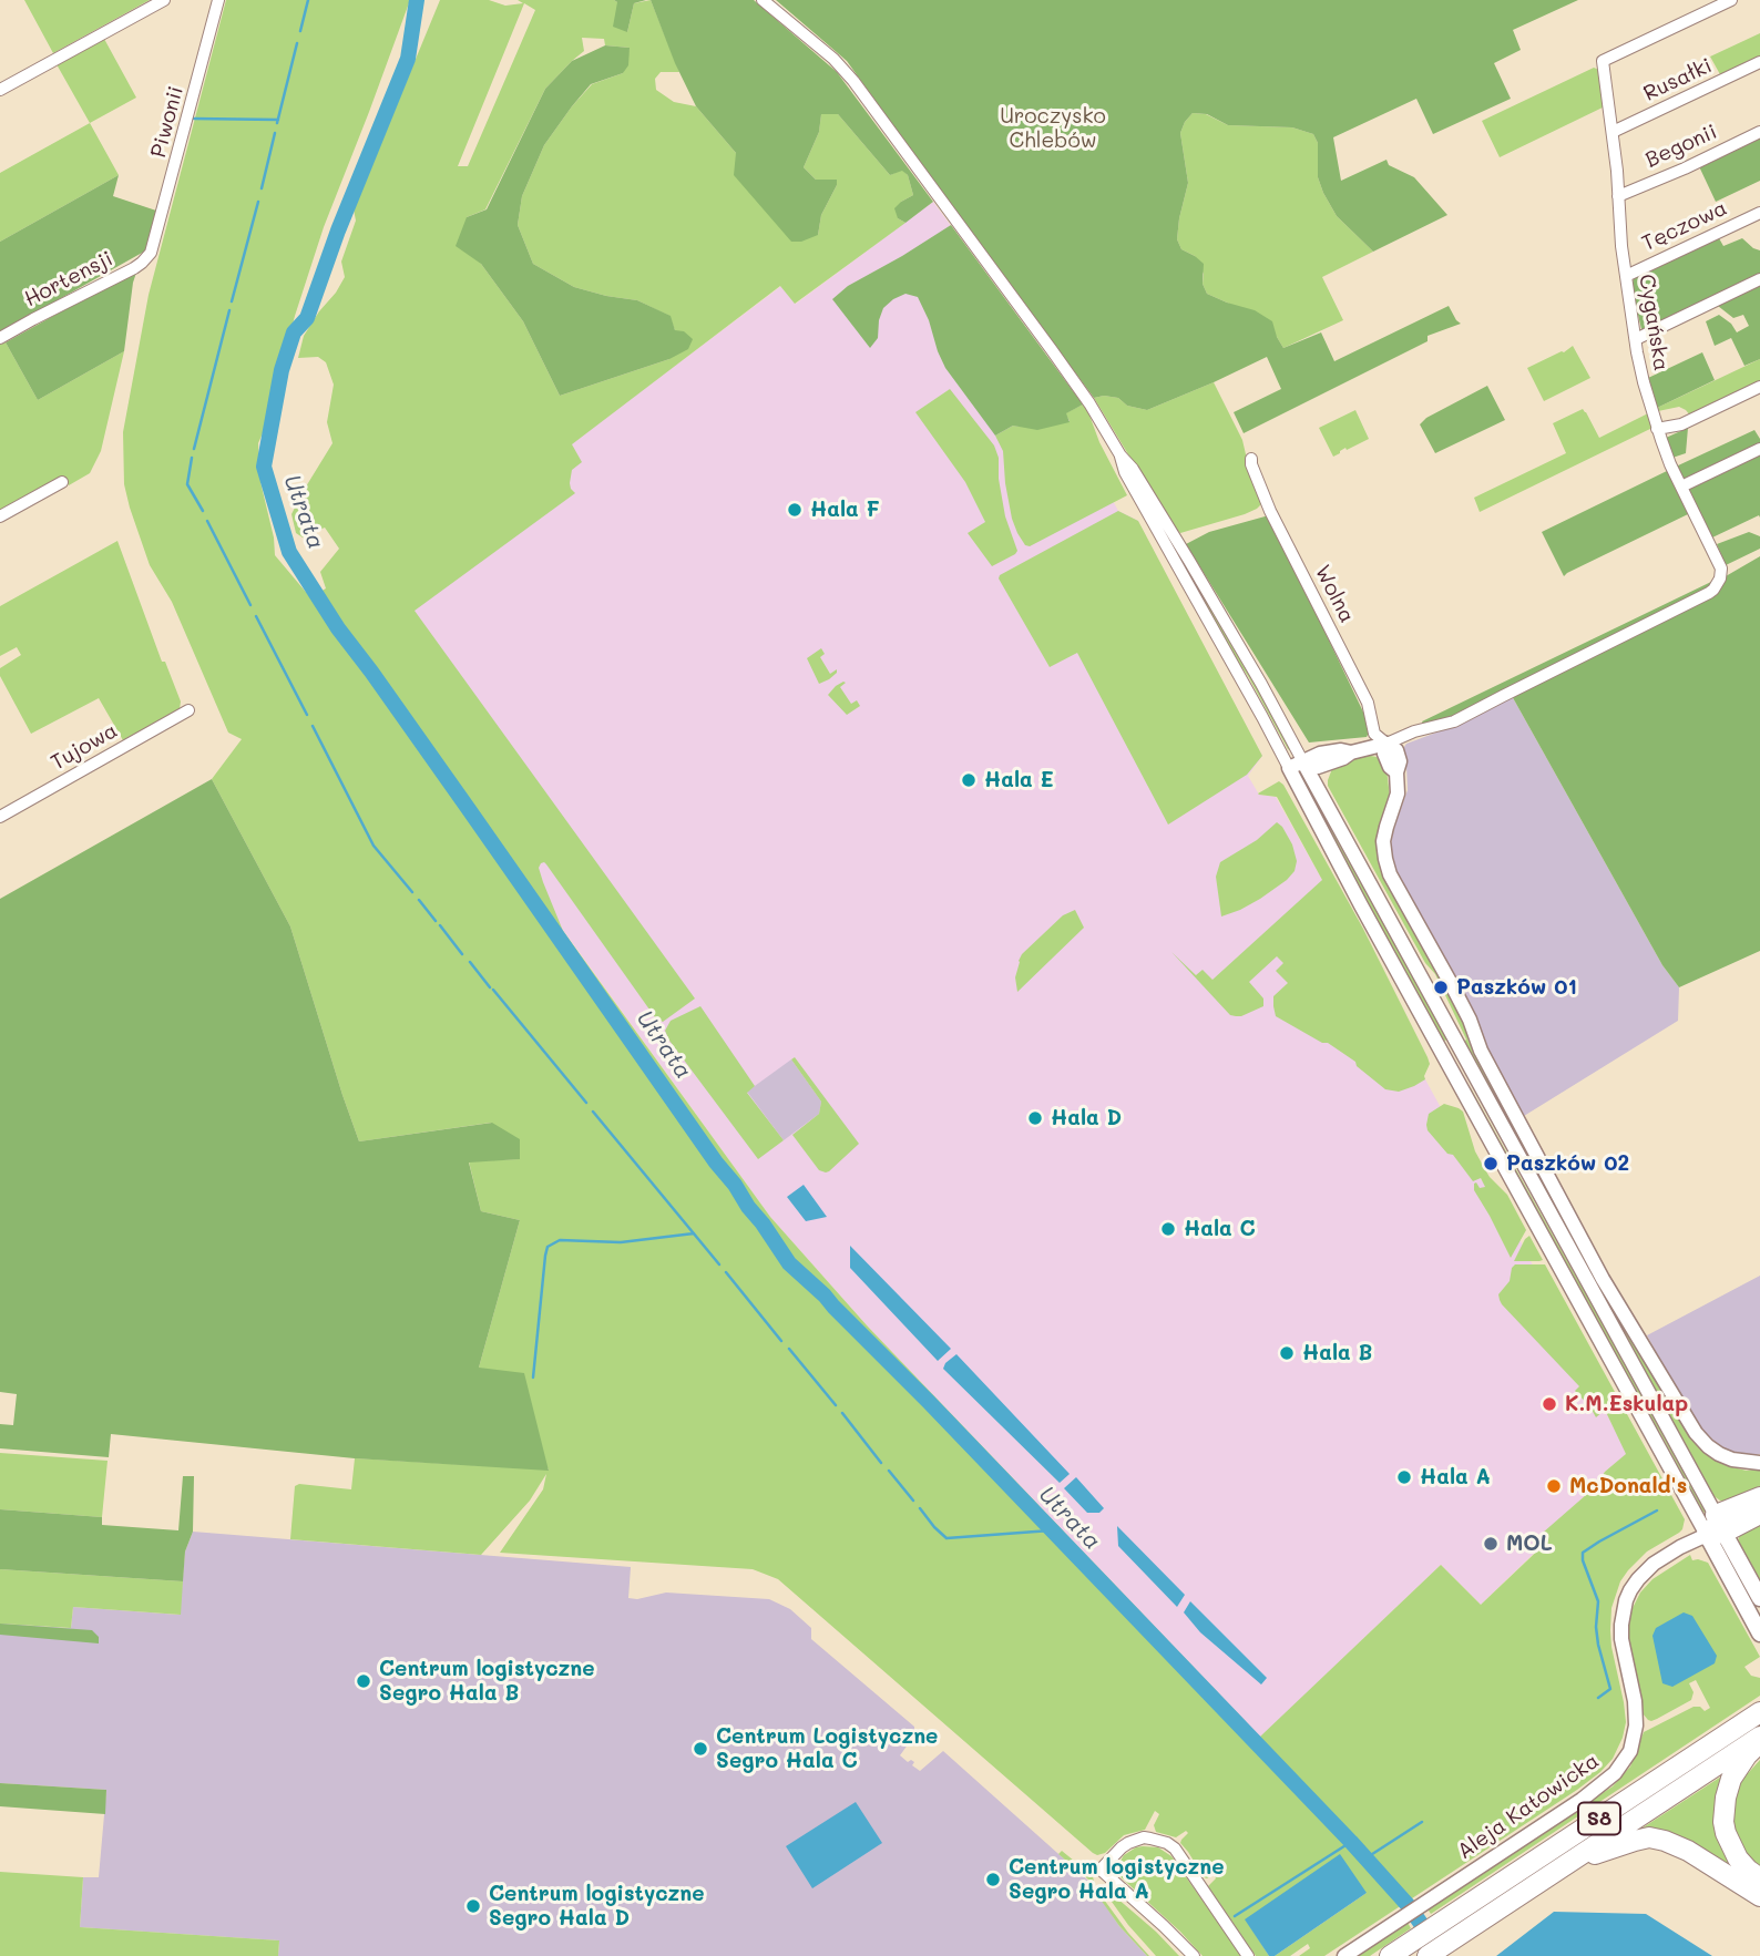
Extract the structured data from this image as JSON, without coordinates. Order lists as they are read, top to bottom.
{
  "streets": {
    "highway": ["S8"],
    "street": [
      "Rusałki",
      "Piwonii",
      "Begonii",
      "Tęczowa",
      "Hortensji",
      "Cygańska",
      "Wolna",
      "Tujowa",
      "Aleja Katowicka"
    ]
  },
  "crossings": [
    ["Rusałki", "Cygańska"],
    ["Piwonii", "Hortensji"],
    ["Begonii", "Cygańska"],
    ["Tęczowa", "Cygańska"],
    ["Cygańska", "Wolna"]
  ],
  "water": ["Utrata"],
  "parks": ["Uroczysko Chlebów"],
  "places": [
    "Hala F",
    "Hala E",
    "Paszków 01",
    "Hala D",
    "Paszków 02",
    "Hala C",
    "Hala B",
    "K.M.Eskulap",
    "Hala A",
    "McDonald's",
    "MOL",
    "Centrum logistyczne Segro Hala B",
    "Centrum Logistyczne Segro Hala C",
    "Centrum logistyczne Segro Hala A",
    "Centrum logistyczne Segro Hala D"
  ]
}
